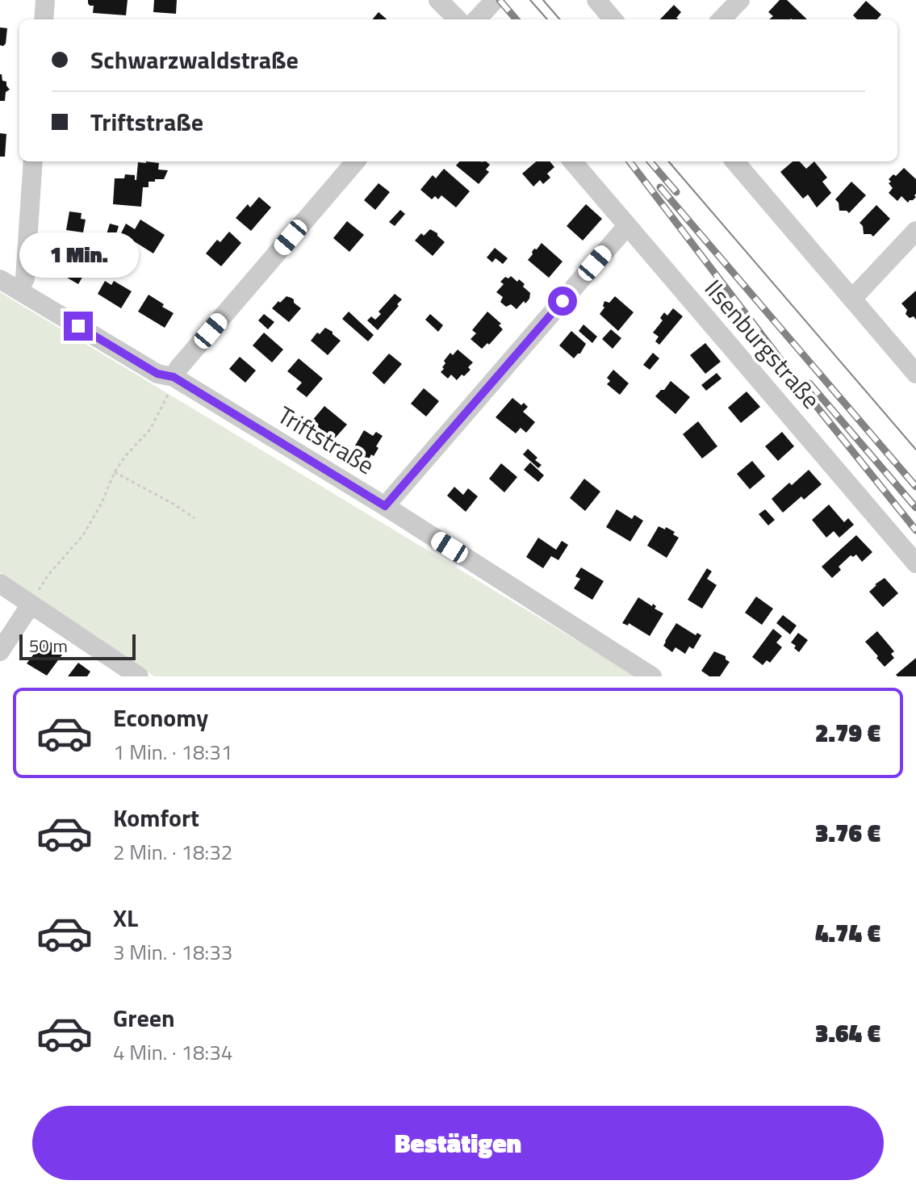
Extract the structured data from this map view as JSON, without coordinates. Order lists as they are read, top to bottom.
{
  "streets": {
    "street": ["Ilsenburgstraße", "Triftstraße"]
  },
  "scale_bar": "50 m",
  "page": {
    "banner": ["Schwarzwaldstraße", "Triftstraße"],
    "bubble": "1 Min.",
    "scale": "50 m",
    "list": [
      {
        "name": "Economy",
        "note": "1 Min. · 18:31",
        "value": "2.79 €"
      },
      {
        "name": "Komfort",
        "note": "2 Min. · 18:32",
        "value": "3.76 €"
      },
      {
        "name": "XL",
        "note": "3 Min. · 18:33",
        "value": "4.74 €"
      },
      {
        "name": "Green",
        "note": "4 Min. · 18:34",
        "value": "3.64 €"
      }
    ],
    "buttons": "Bestätigen"
  }
}
